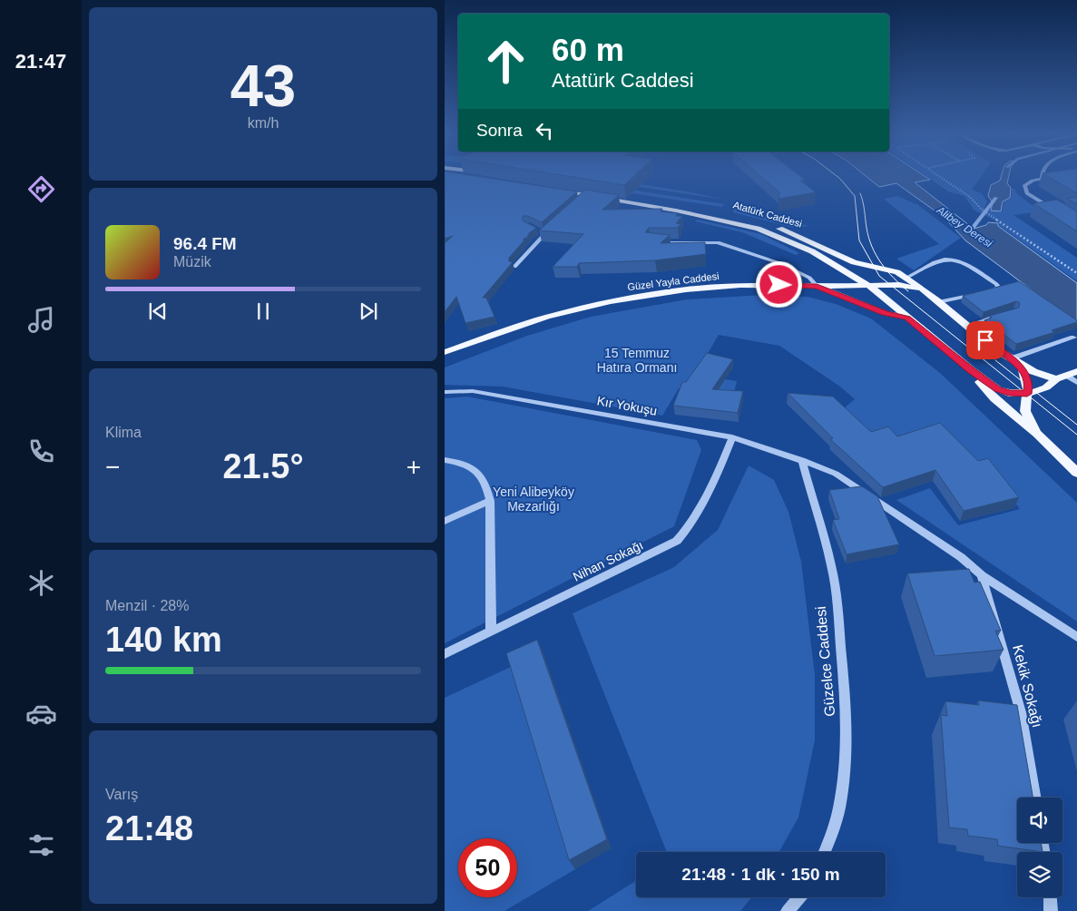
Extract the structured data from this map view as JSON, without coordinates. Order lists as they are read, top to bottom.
{
  "streets": {
    "main road": ["Atatürk Caddesi", "Güzel Yayla Caddesi"],
    "street": [
      "Kır Yokuşu",
      "Nihan Sokağı",
      "Güzelce Caddesi",
      "Kekik Sokağı"
    ]
  },
  "crossings": [
    ["Atatürk Caddesi", "Güzel Yayla Caddesi"],
    ["Kır Yokuşu", "Nihan Sokağı"],
    ["Kır Yokuşu", "Güzelce Caddesi"],
    ["Kır Yokuşu", "Kekik Sokağı"]
  ],
  "water": ["Alibey Deresi"],
  "parks": ["15 Temmuz Hatıra Ormanı", "Yeni Alibeyköy Mezarlığı"],
  "page": {
    "tabs": "21:47",
    "tile": [
      ["43", "km/h"],
      "Klima",
      ["Menzil · 28%", "140 km"],
      ["Varış", "21:48"]
    ],
    "turn": ["60 m", "Atatürk Caddesi"],
    "then": "Sonra",
    "song": ["96.4 FM", "Müzik"],
    "heat": ["−", "21.5°", "+"],
    "limit": "50",
    "trip": "21:48 · 1 dk · 150 m"
  }
}
